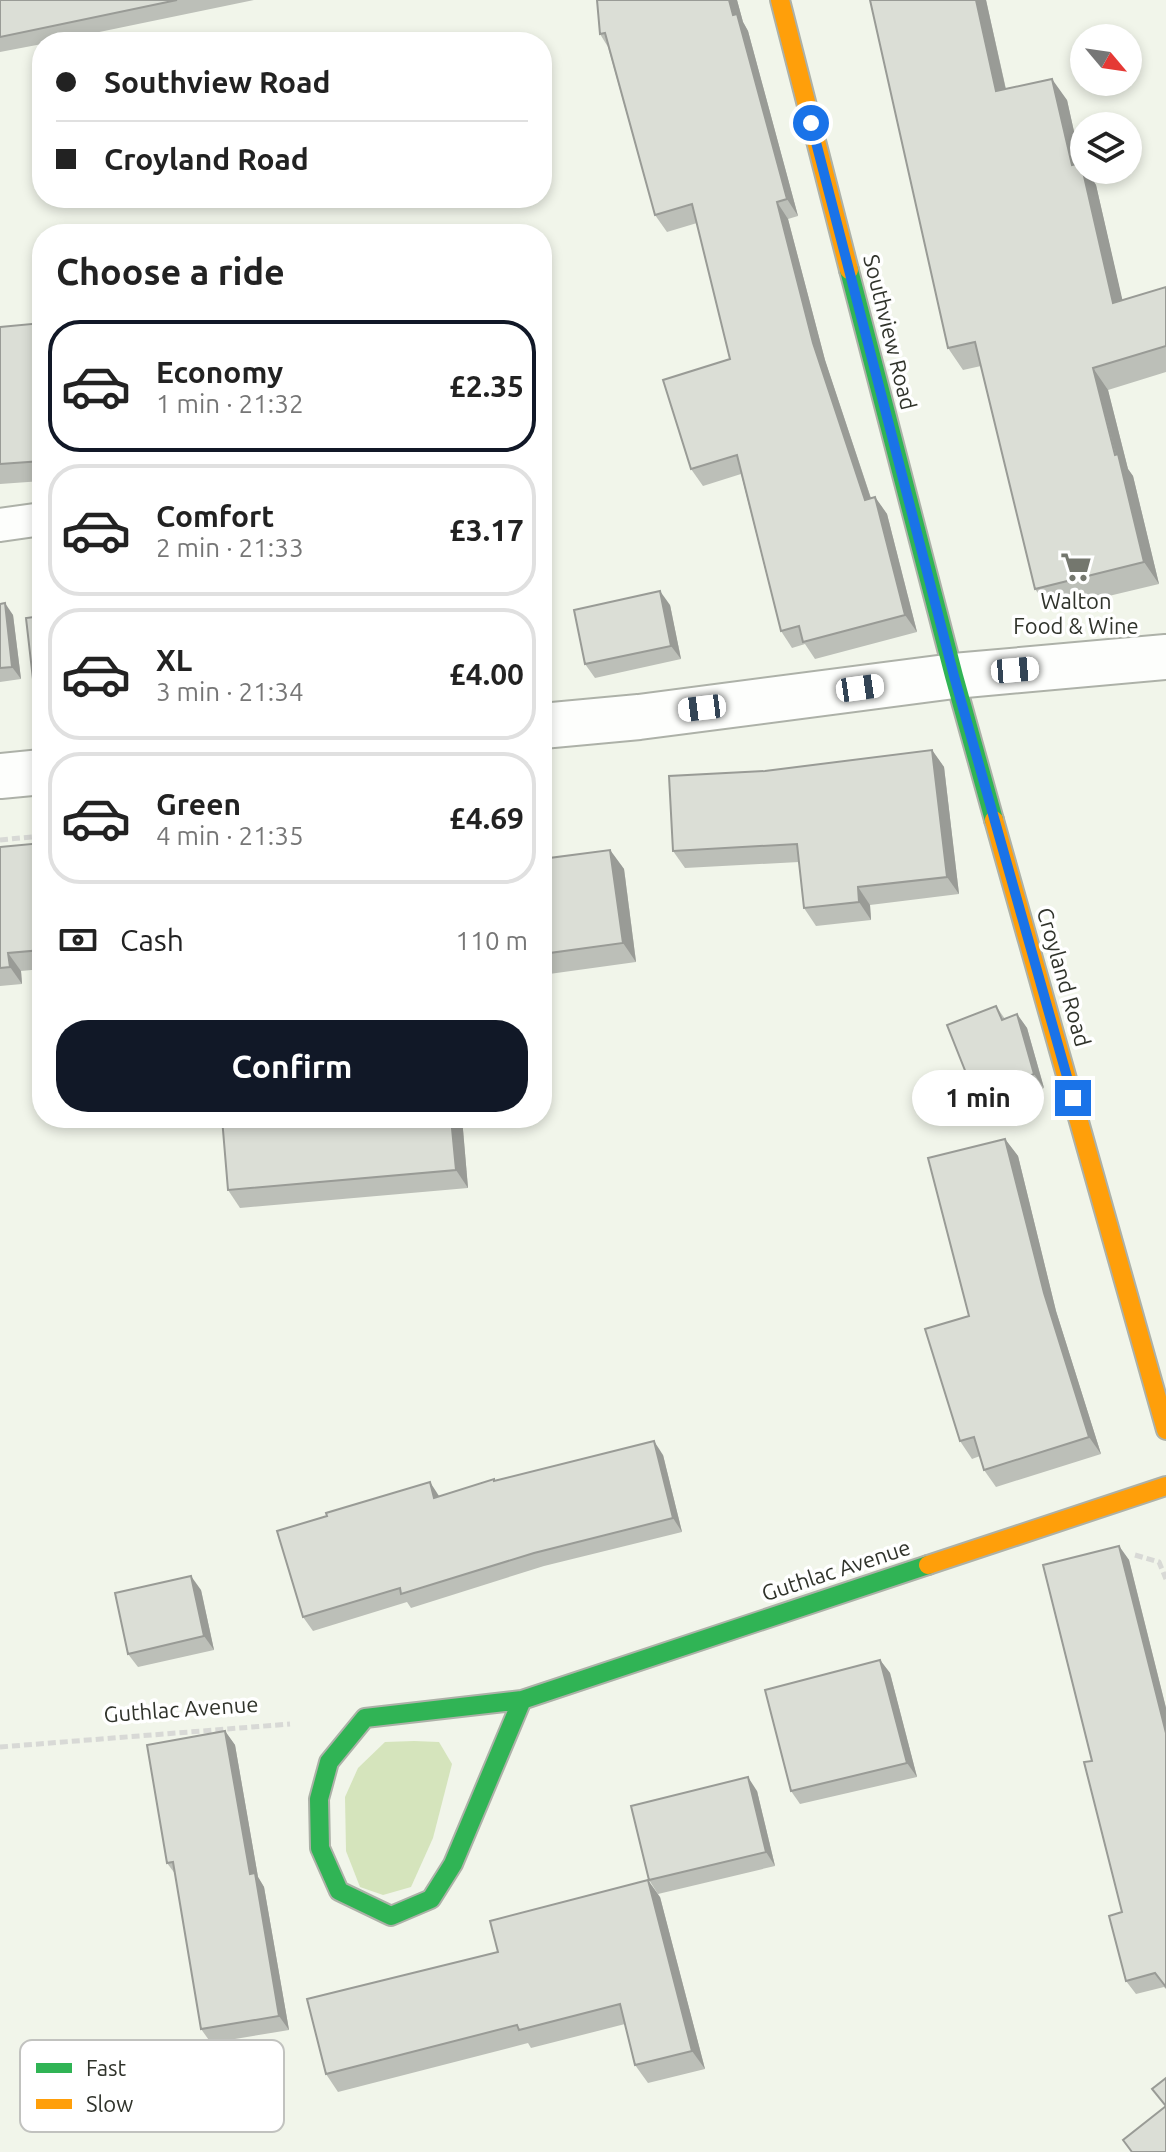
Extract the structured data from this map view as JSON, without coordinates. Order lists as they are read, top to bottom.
{
  "streets": {
    "street": ["Southview Road", "Croyland Road", "Guthlac Avenue"]
  },
  "crossings": [
    ["Southview Road", "Croyland Road"]
  ],
  "places": {
    "supermarket": ["Walton Food & Wine"]
  },
  "legend": ["Fast", "Slow"],
  "north": "bottom right",
  "page": {
    "banner": ["Southview Road", "Croyland Road"],
    "heading": "Choose a ride",
    "list": [
      {
        "name": "Economy",
        "note": "1 min · 21:32",
        "value": "£2.35"
      },
      {
        "name": "Comfort",
        "note": "2 min · 21:33",
        "value": "£3.17"
      },
      {
        "name": "XL",
        "note": "3 min · 21:34",
        "value": "£4.00"
      },
      {
        "name": "Green",
        "note": "4 min · 21:35",
        "value": "£4.69"
      }
    ],
    "pay": ["Cash", "110 m"],
    "buttons": "Confirm",
    "bubble": "1 min"
  }
}
